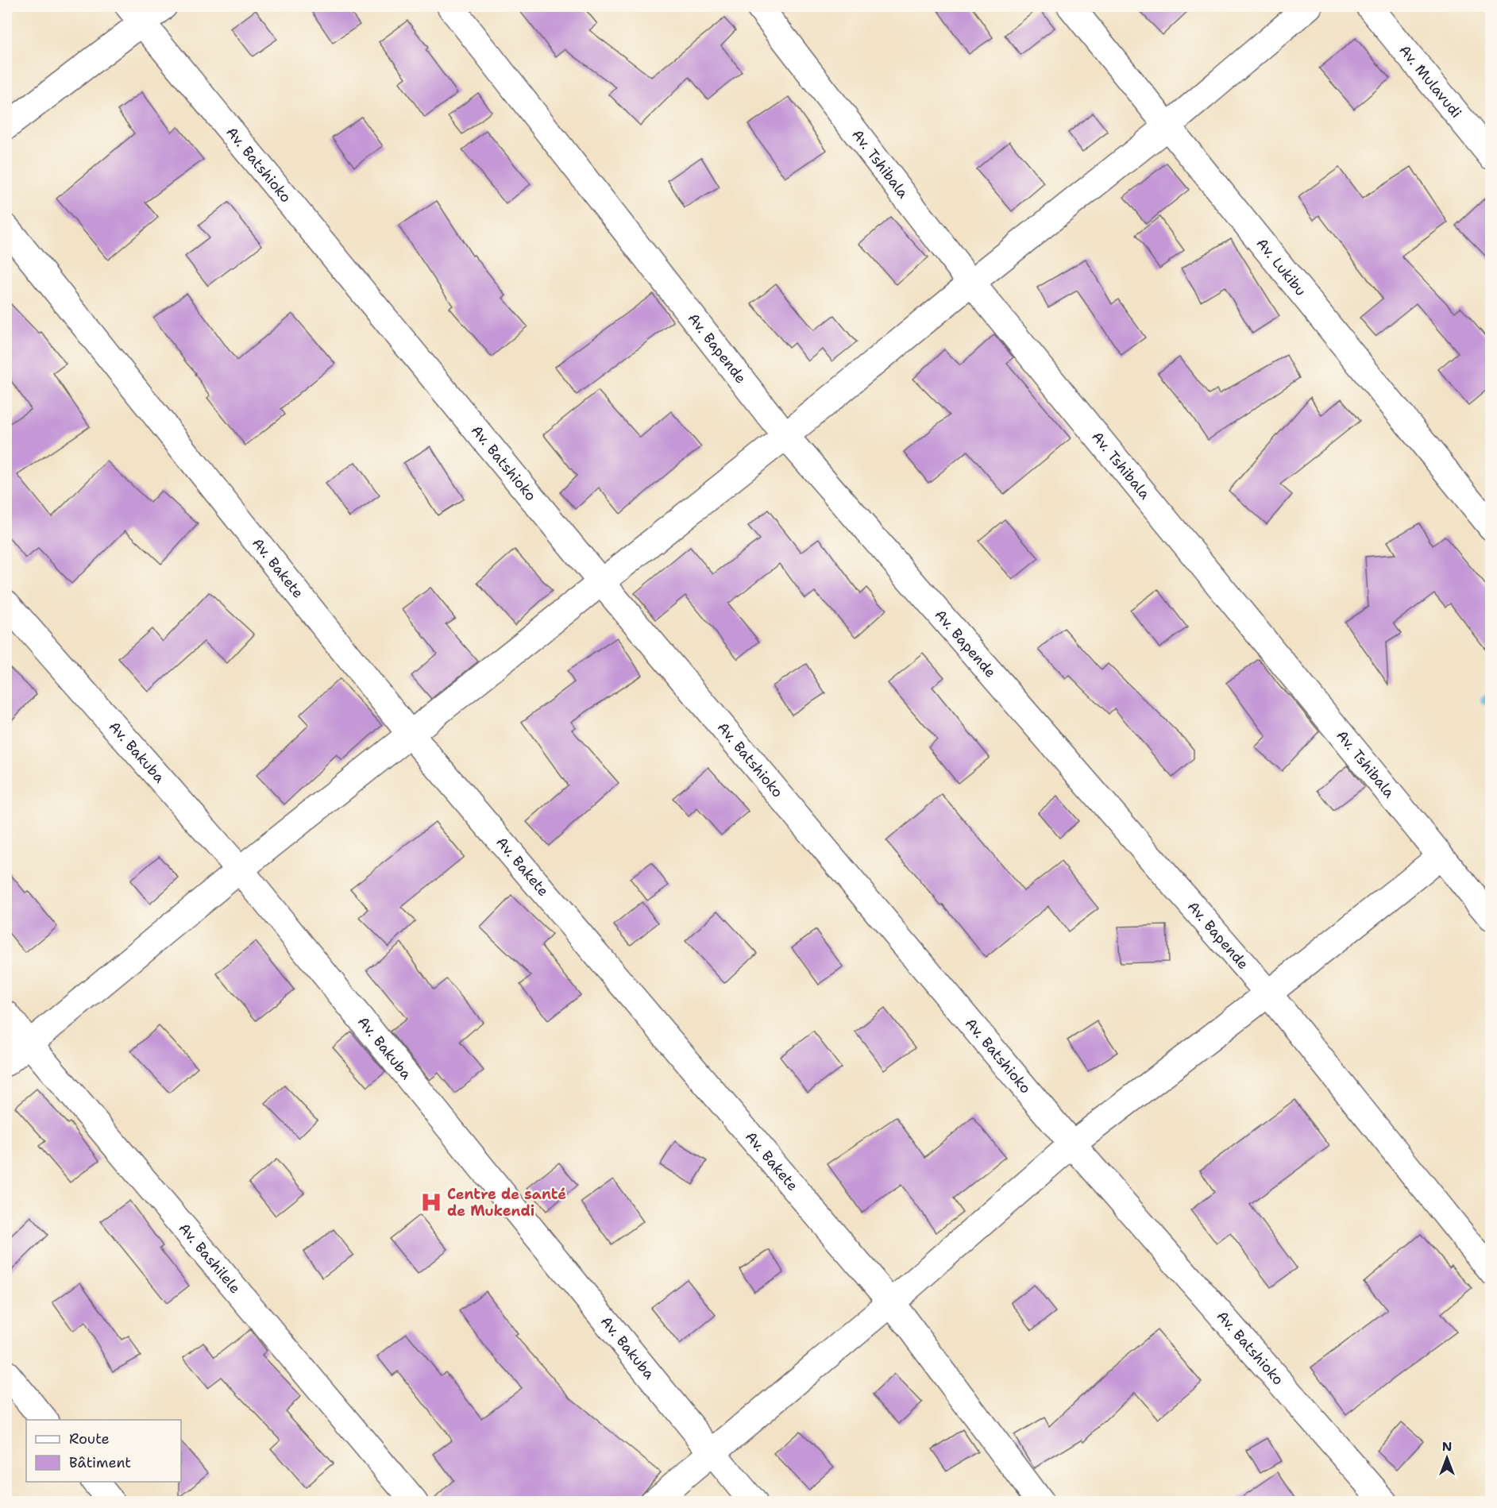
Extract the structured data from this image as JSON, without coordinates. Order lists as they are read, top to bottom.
{
  "streets": {
    "street": [
      "Av. Mulavudi",
      "Av. Tshibala",
      "Av. Batshioko",
      "Av. Lukibu",
      "Av. Bapende",
      "Av. Bakete",
      "Av. Bakuba",
      "Av. Bashilele"
    ]
  },
  "places": {
    "hospital": ["Centre de santé de Mukendi"]
  },
  "legend": ["Route", "Bâtiment"],
  "north": "top"
}
